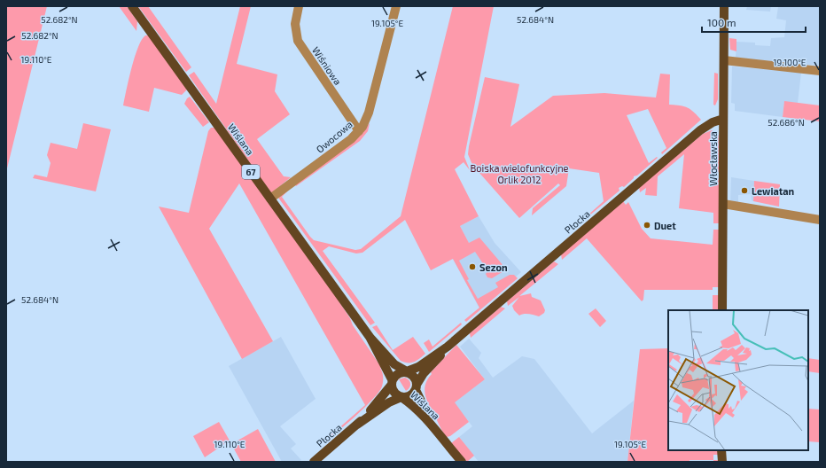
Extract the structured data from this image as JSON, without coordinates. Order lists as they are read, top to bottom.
{
  "streets": {
    "main road": [
      "Wiślana",
      "Włocławska",
      "67",
      "Płocka"
    ],
    "street": ["Wiśniowa", "Owocowa"]
  },
  "crossings": [
    ["Wiśniowa", "Owocowa"],
    ["Owocowa", "Wiślana"],
    ["Wiślana", "67"],
    ["Wiślana", "Płocka"],
    ["Włocławska", "Płocka"],
    ["67", "Płocka"]
  ],
  "parks": ["Boiska wielofunkcyjne Orlik 2012"],
  "places": ["Lewiatan", "Duet", "Sezon"],
  "scale_bar": "100 m",
  "coordinates": [
    "52.684°N",
    "52.682°N",
    "19.105°E",
    "19.110°E",
    "19.100°E",
    "52.686°N"
  ]
}
